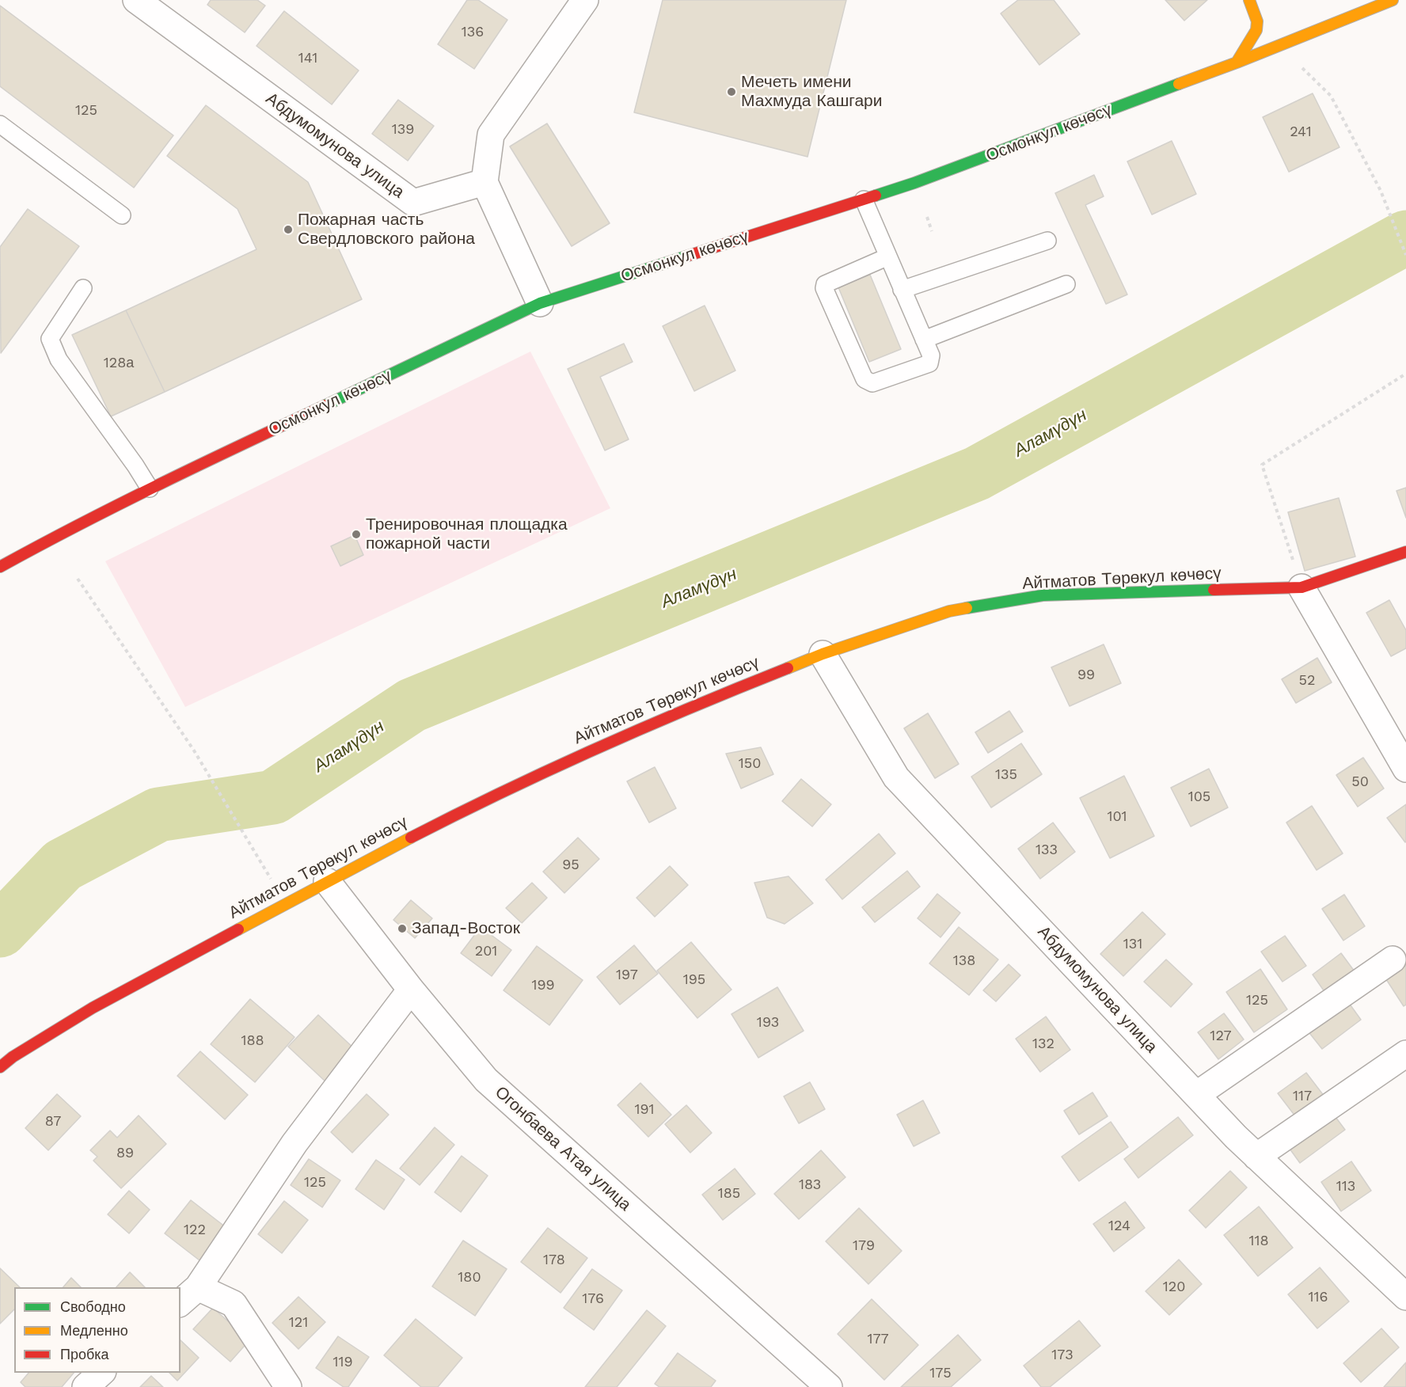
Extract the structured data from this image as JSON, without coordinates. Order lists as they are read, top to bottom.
{
  "streets": {
    "street": [
      "Осмонкул көчөсү",
      "Абдумомунова улица",
      "Айтматов Төрөкул көчөсү",
      "Огонбаева Атая улица"
    ]
  },
  "crossings": [
    ["Абдумомунова улица", "Айтматов Төрөкул көчөсү"],
    ["Айтматов Төрөкул көчөсү", "Огонбаева Атая улица"]
  ],
  "water": ["Аламүдүн"],
  "places": [
    "Мечеть имени Махмуда Кашгари",
    "Пожарная часть Свердловского района",
    "Тренировочная площадка пожарной части",
    "Запад-Восток"
  ],
  "house_numbers": [
    "136",
    "141",
    "125",
    "139",
    "241",
    "128а",
    "99",
    "52",
    "150",
    "135",
    "50",
    "105",
    "101",
    "133",
    "95",
    "131",
    "201",
    "138",
    "197",
    "195",
    "199",
    "125",
    "193",
    "127",
    "188",
    "132",
    "117",
    "191",
    "87",
    "89",
    "125",
    "183",
    "113",
    "185",
    "124",
    "122",
    "118",
    "179",
    "178",
    "180",
    "120",
    "116",
    "176",
    "121",
    "177",
    "173",
    "119",
    "175"
  ],
  "legend": ["Свободно", "Медленно", "Пробка"]
}
